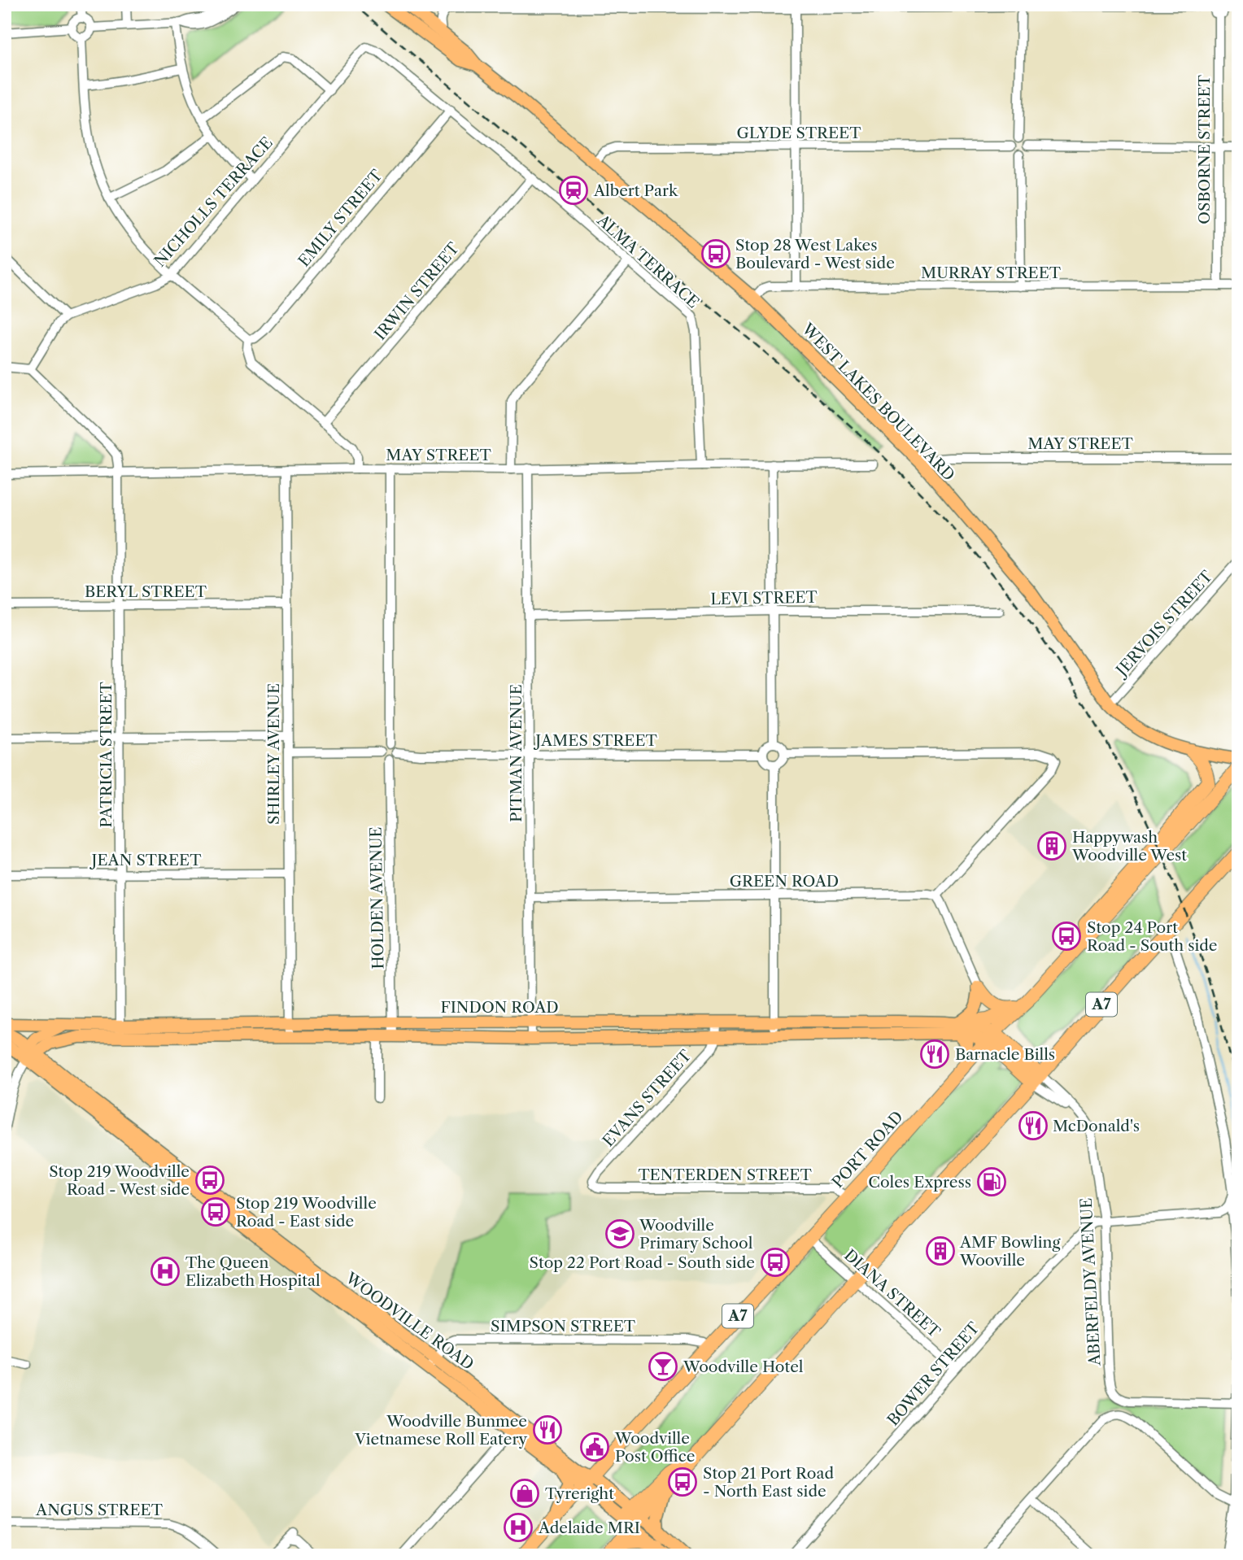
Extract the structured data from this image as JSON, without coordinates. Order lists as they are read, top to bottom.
{
  "streets": {
    "highway": ["A7", "PORT ROAD"],
    "main road": ["WEST LAKES BOULEVARD", "FINDON ROAD", "WOODVILLE ROAD"],
    "street": [
      "GLYDE STREET",
      "OSBORNE STREET",
      "NICHOLLS TERRACE",
      "EMILY STREET",
      "ALMA TERRACE",
      "MURRAY STREET",
      "IRWIN STREET",
      "MAY STREET",
      "BERYL STREET",
      "LEVI STREET",
      "JERVOIS STREET",
      "JAMES STREET",
      "PITMAN AVENUE",
      "SHIRLEY AVENUE",
      "PATRICIA STREET",
      "JEAN STREET",
      "GREEN ROAD",
      "HOLDEN AVENUE",
      "EVANS STREET",
      "TENTERDEN STREET",
      "ABERFELDY AVENUE",
      "DIANA STREET",
      "SIMPSON STREET",
      "BOWER STREET",
      "ANGUS STREET"
    ]
  },
  "crossings": [
    ["GLYDE STREET", "WEST LAKES BOULEVARD"],
    ["OSBORNE STREET", "MURRAY STREET"],
    ["NICHOLLS TERRACE", "ALMA TERRACE"],
    ["EMILY STREET", "ALMA TERRACE"],
    ["ALMA TERRACE", "IRWIN STREET"],
    ["ALMA TERRACE", "MAY STREET"],
    ["MURRAY STREET", "WEST LAKES BOULEVARD"],
    ["WEST LAKES BOULEVARD", "MAY STREET"],
    ["WEST LAKES BOULEVARD", "JERVOIS STREET"],
    ["MAY STREET", "PITMAN AVENUE"],
    ["MAY STREET", "SHIRLEY AVENUE"],
    ["MAY STREET", "PATRICIA STREET"],
    ["BERYL STREET", "SHIRLEY AVENUE"],
    ["BERYL STREET", "PATRICIA STREET"],
    ["LEVI STREET", "PITMAN AVENUE"],
    ["JAMES STREET", "PITMAN AVENUE"],
    ["JAMES STREET", "HOLDEN AVENUE"],
    ["PITMAN AVENUE", "GREEN ROAD"],
    ["PITMAN AVENUE", "FINDON ROAD"],
    ["SHIRLEY AVENUE", "JEAN STREET"],
    ["SHIRLEY AVENUE", "FINDON ROAD"],
    ["PATRICIA STREET", "JEAN STREET"],
    ["PATRICIA STREET", "FINDON ROAD"],
    ["HOLDEN AVENUE", "FINDON ROAD"],
    ["A7", "ABERFELDY AVENUE"],
    ["A7", "DIANA STREET"],
    ["A7", "WOODVILLE ROAD"],
    ["FINDON ROAD", "EVANS STREET"],
    ["FINDON ROAD", "PORT ROAD"],
    ["FINDON ROAD", "WOODVILLE ROAD"],
    ["EVANS STREET", "TENTERDEN STREET"],
    ["PORT ROAD", "TENTERDEN STREET"],
    ["PORT ROAD", "DIANA STREET"],
    ["PORT ROAD", "WOODVILLE ROAD"],
    ["PORT ROAD", "SIMPSON STREET"],
    ["ABERFELDY AVENUE", "BOWER STREET"],
    ["DIANA STREET", "BOWER STREET"],
    ["WOODVILLE ROAD", "SIMPSON STREET"]
  ],
  "places": {
    "station": ["Albert Park"],
    "bus stop": [
      "Stop 28 West Lakes Boulevard - West side",
      "Stop 24 Port Road - South side",
      "Stop 219 Woodville Road - West side",
      "Stop 219 Woodville Road - East side",
      "Stop 22 Port Road - South side",
      "Stop 21 Port Road - North East side"
    ],
    "building": ["Happywash Woodville West", "AMF Bowling Wooville"],
    "restaurant": ["Barnacle Bills", "McDonald's", "Woodville Bunmee Vietnamese Roll Eatery"],
    "fuel station": ["Coles Express"],
    "school or university": ["Woodville Primary School"],
    "hospital": ["The Queen Elizabeth Hospital", "Adelaide MRI"],
    "bar": ["Woodville Hotel"],
    "public building": ["Woodville Post Office"],
    "shop": ["Tyreright"]
  }
}
